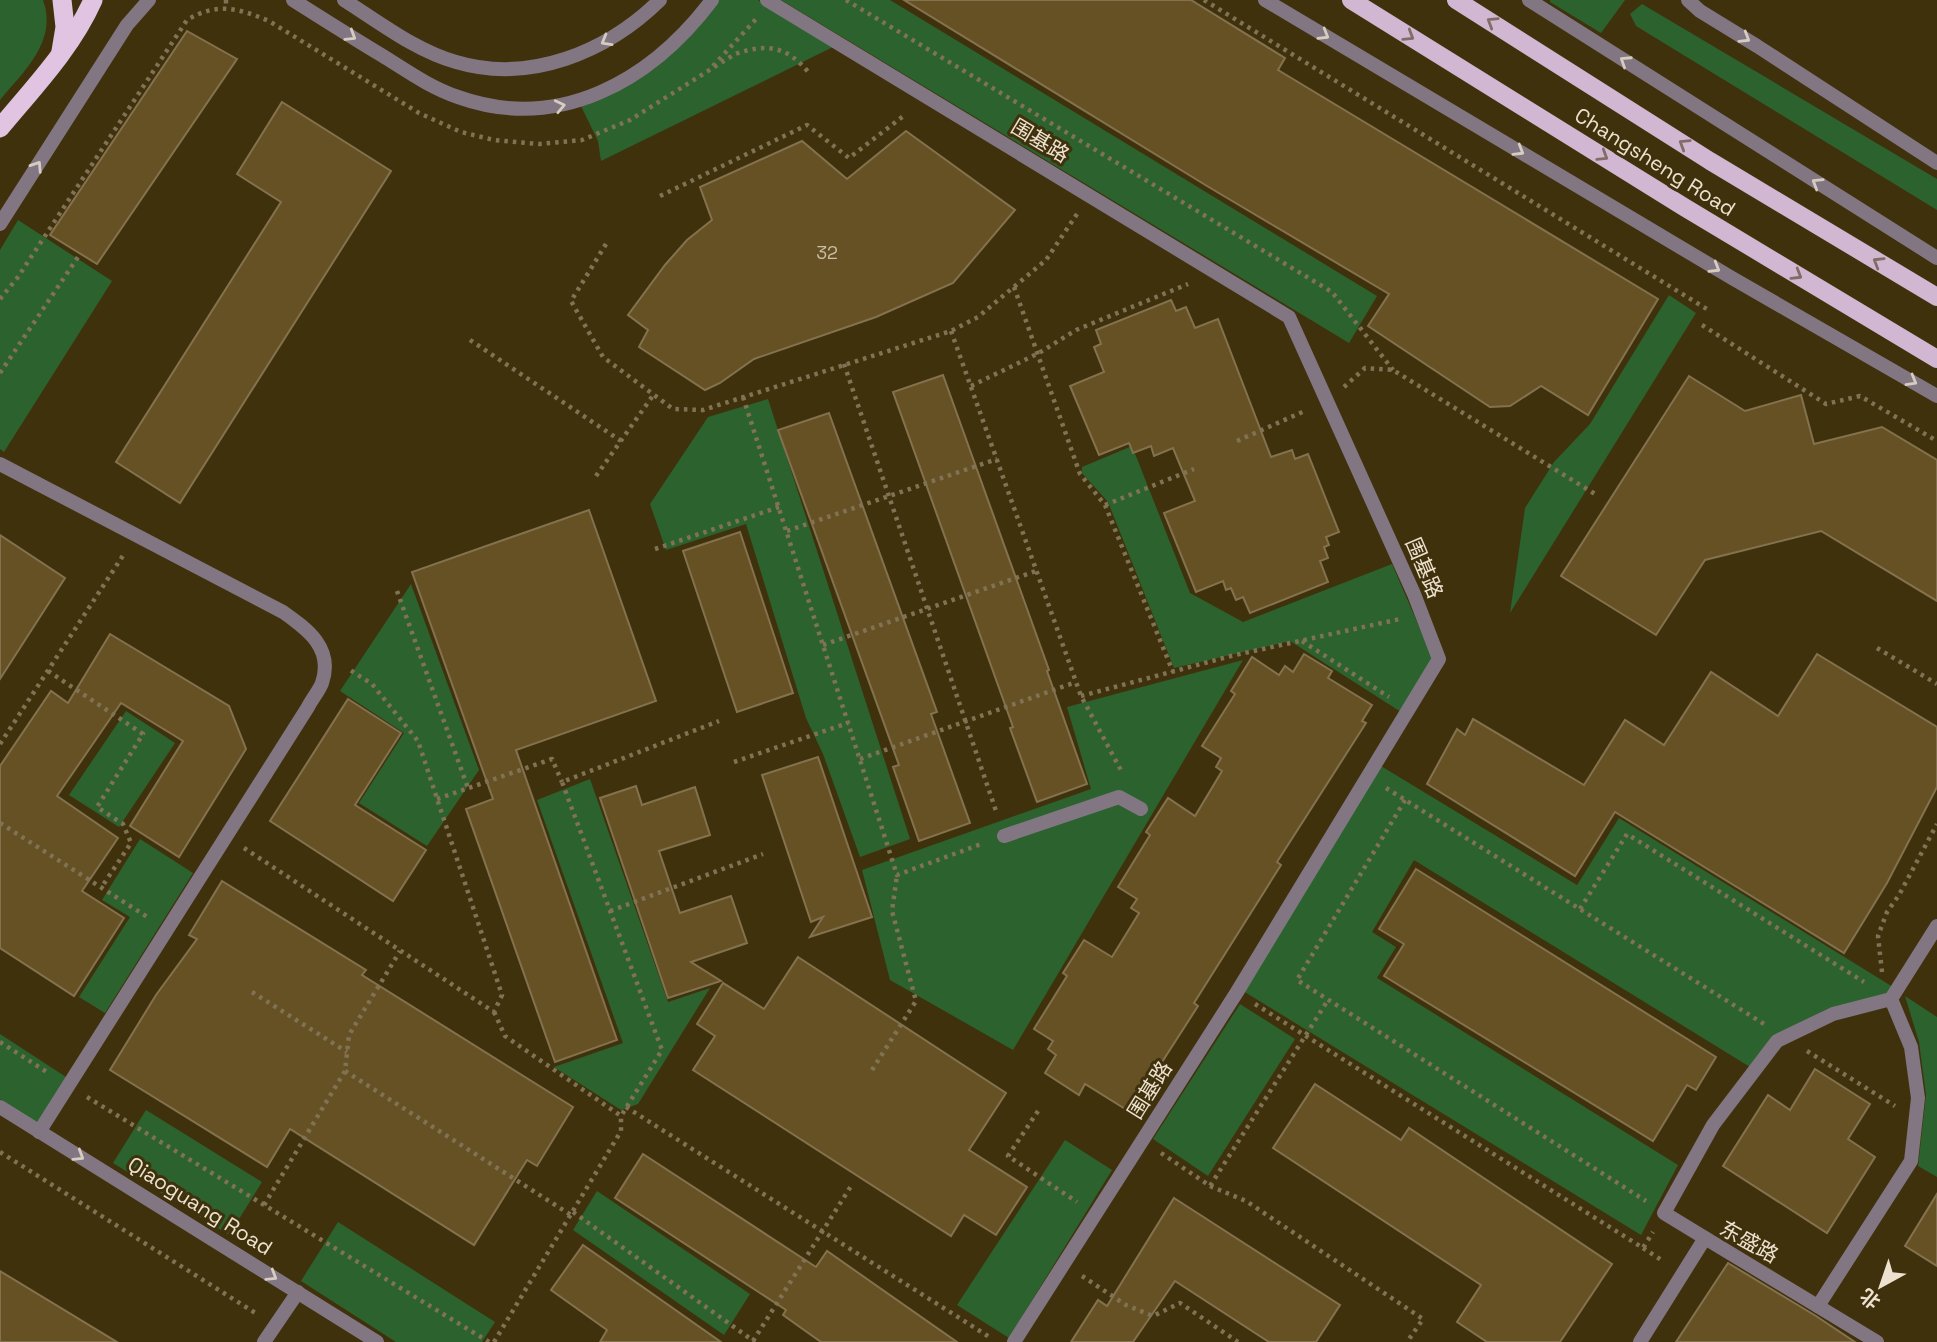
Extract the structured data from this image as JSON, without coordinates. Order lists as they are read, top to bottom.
{
  "streets": {
    "main road": ["Changsheng Road"],
    "street": ["围基路", "Qiaoguang Road", "东盛路"]
  },
  "one_way": ["Qiaoguang Road"],
  "house_numbers": ["32"],
  "north": "bottom left"
}
